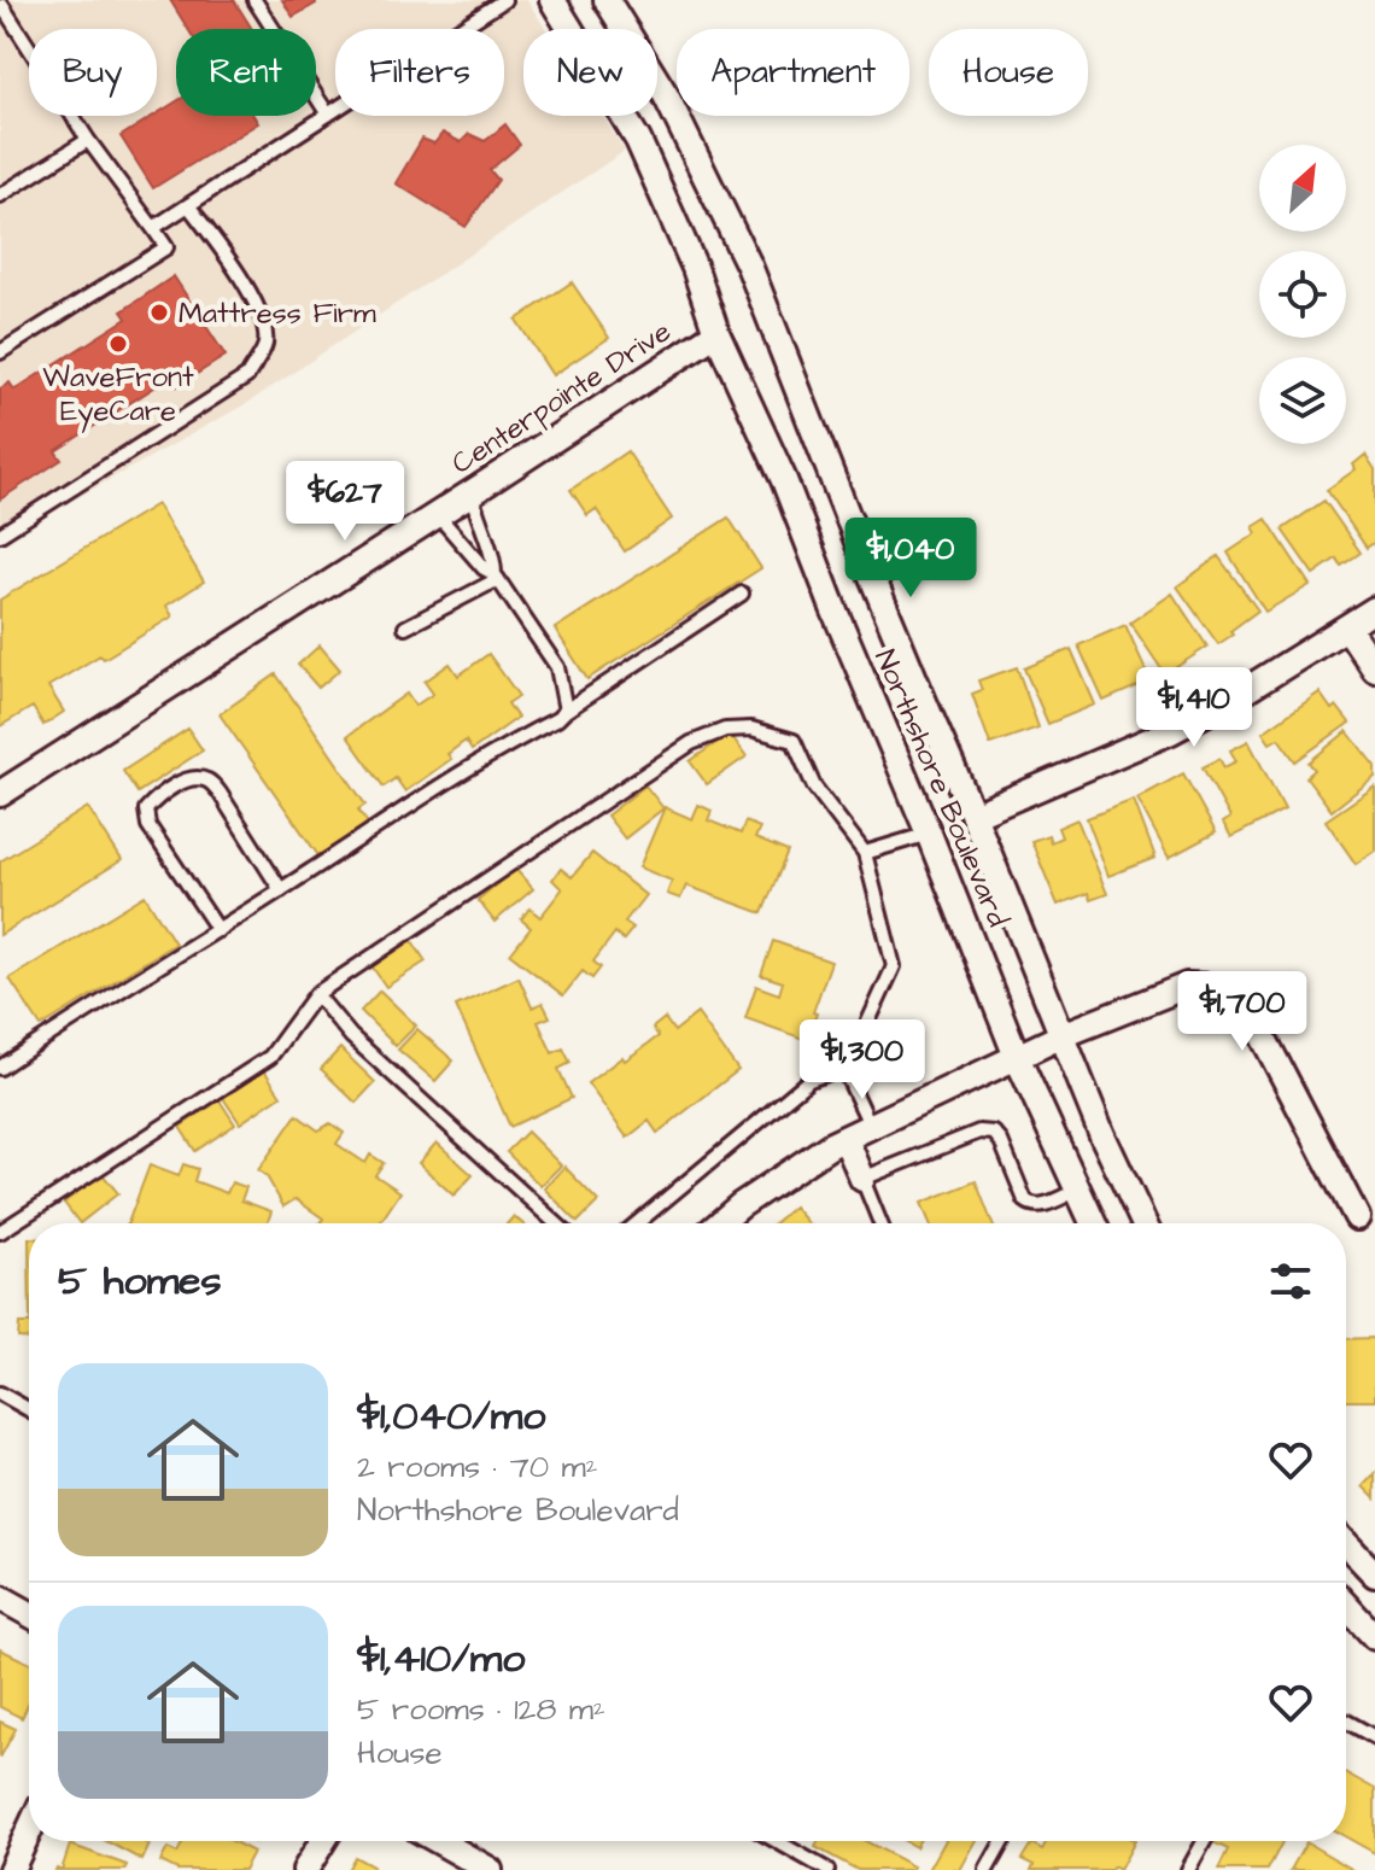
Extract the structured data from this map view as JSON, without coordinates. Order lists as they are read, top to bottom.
{
  "streets": {
    "street": ["Centerpointe Drive", "Northshore Boulevard"]
  },
  "crossings": [
    ["Centerpointe Drive", "Northshore Boulevard"]
  ],
  "places": ["Mattress Firm", "WaveFront EyeCare"],
  "north": "top right",
  "page": {
    "chip": [
      "Buy",
      "Rent",
      "Filters",
      "New",
      "Apartment",
      "House"
    ],
    "price": [
      "$627",
      "$1,040",
      "$1,410",
      "$1,700",
      "$1,300"
    ],
    "heading": "5 homes",
    "list": [
      {
        "name": "$1,040/mo",
        "note": "2 rooms · 70 m² · Northshore Boulevard"
      },
      {
        "name": "$1,410/mo",
        "note": "5 rooms · 128 m² · House"
      }
    ]
  }
}
